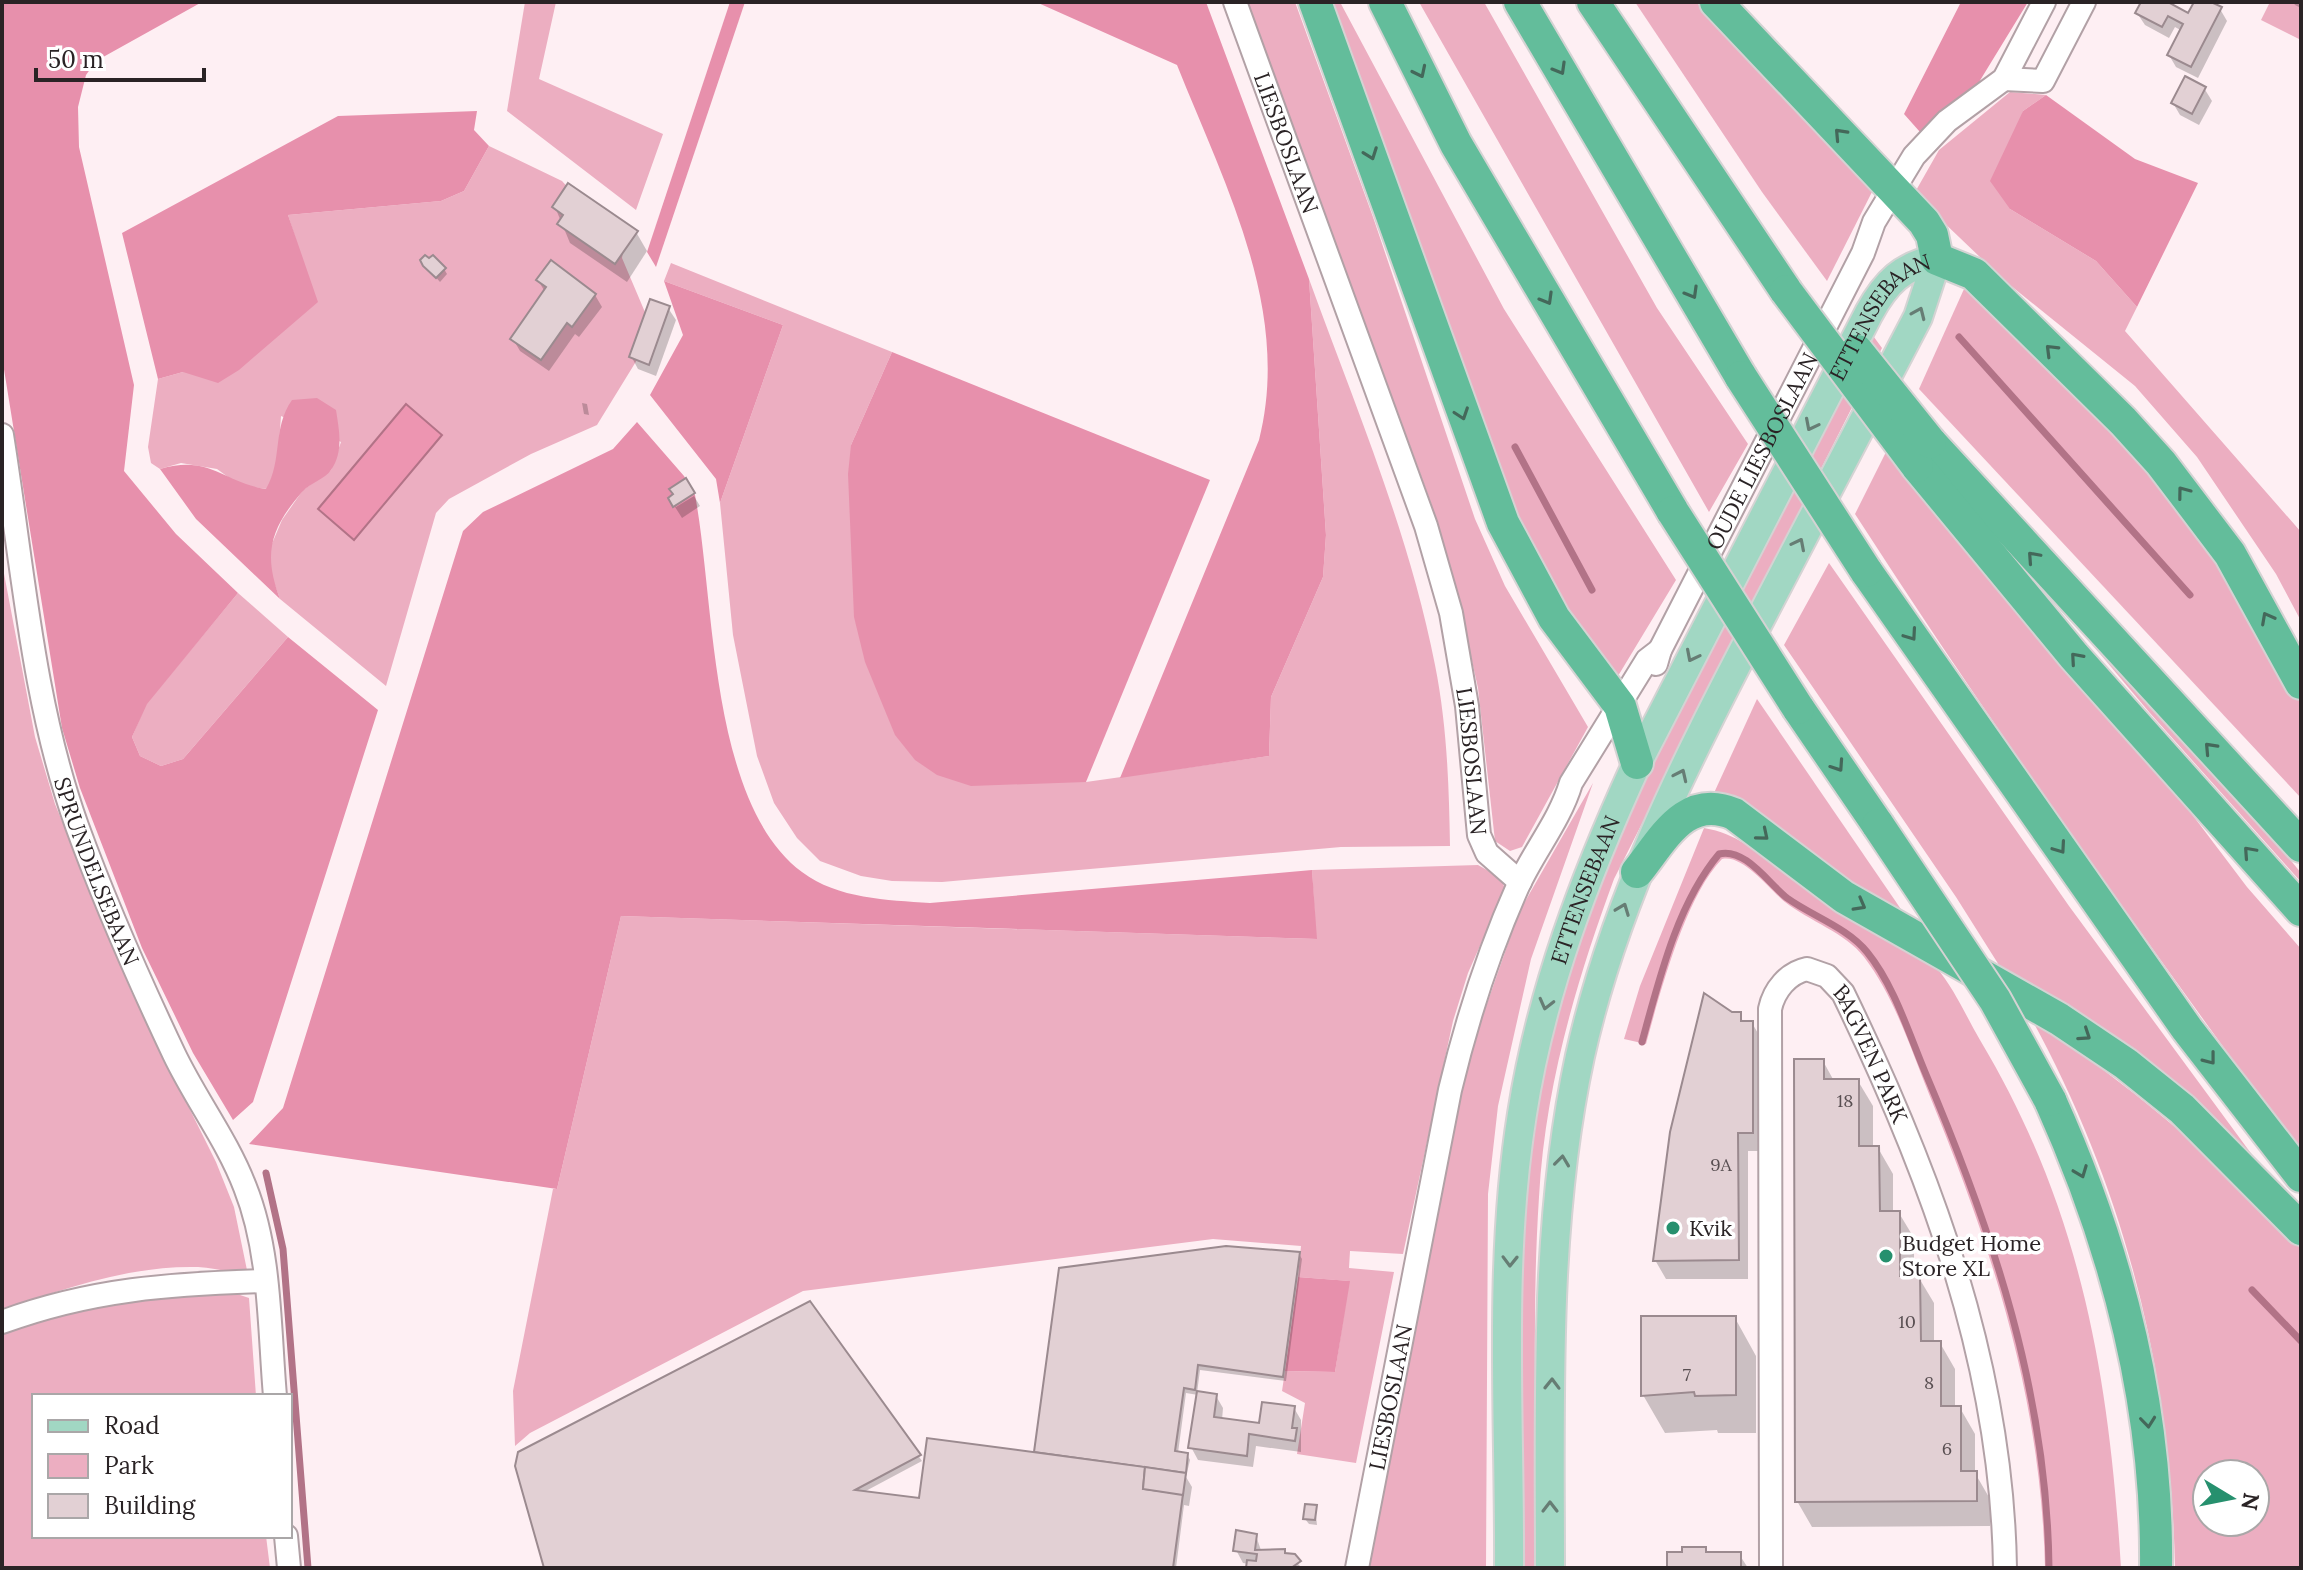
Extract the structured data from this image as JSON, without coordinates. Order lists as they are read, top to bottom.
{
  "streets": {
    "main road": ["ETTENSEBAAN"],
    "street": [
      "LIESBOSLAAN",
      "OUDE LIESBOSLAAN",
      "SPRUNDELSEBAAN",
      "BAGVEN PARK"
    ]
  },
  "crossings": [
    ["LIESBOSLAAN", "OUDE LIESBOSLAAN"]
  ],
  "places": ["Kvik", "Budget Home Store XL"],
  "house_numbers": [
    "18",
    "9A",
    "10",
    "7",
    "8",
    "6"
  ],
  "legend": ["Road", "Park", "Building"],
  "scale_bar": "50 m",
  "north": "right"
}
